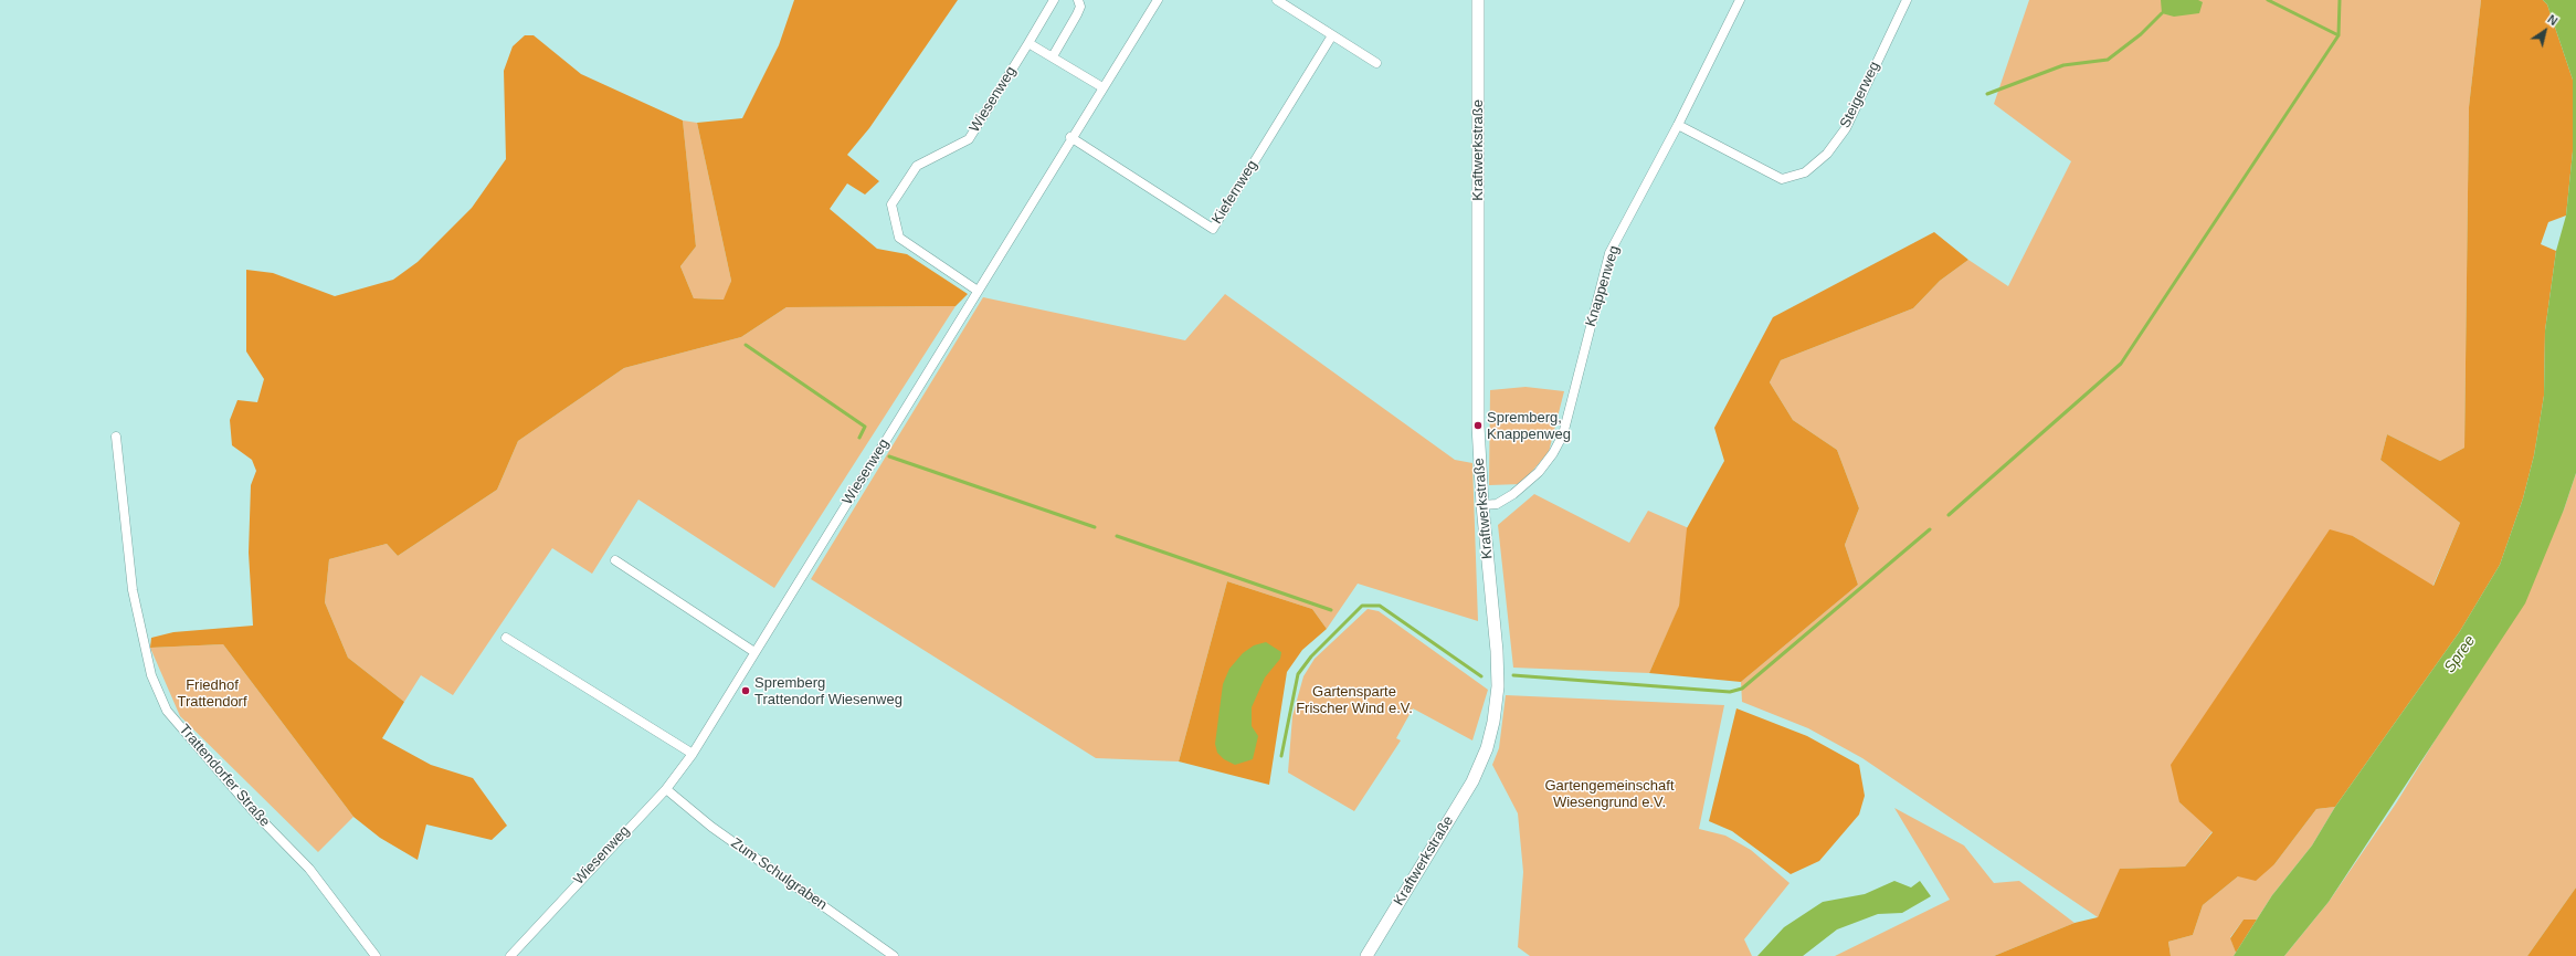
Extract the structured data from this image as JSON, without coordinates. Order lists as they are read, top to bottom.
{
  "streets": {
    "main road": ["Kraftwerkstraße"],
    "street": [
      "Steigerweg",
      "Wiesenweg",
      "Kiefernweg",
      "Knappenweg",
      "Trattendorfer Straße",
      "Zum Schulgraben"
    ]
  },
  "crossings": [
    ["Steigerweg", "Knappenweg"],
    ["Wiesenweg", "Kiefernweg"],
    ["Wiesenweg", "Zum Schulgraben"],
    ["Kraftwerkstraße", "Knappenweg"]
  ],
  "water": ["Spree"],
  "parks": ["Friedhof Trattendorf", "Gartensparte Frischer Wind e.V.", "Gartengemeinschaft Wiesengrund e.V."],
  "places": ["Spremberg, Knappenweg", "Spremberg Trattendorf Wiesenweg"],
  "north": "top right"
}
